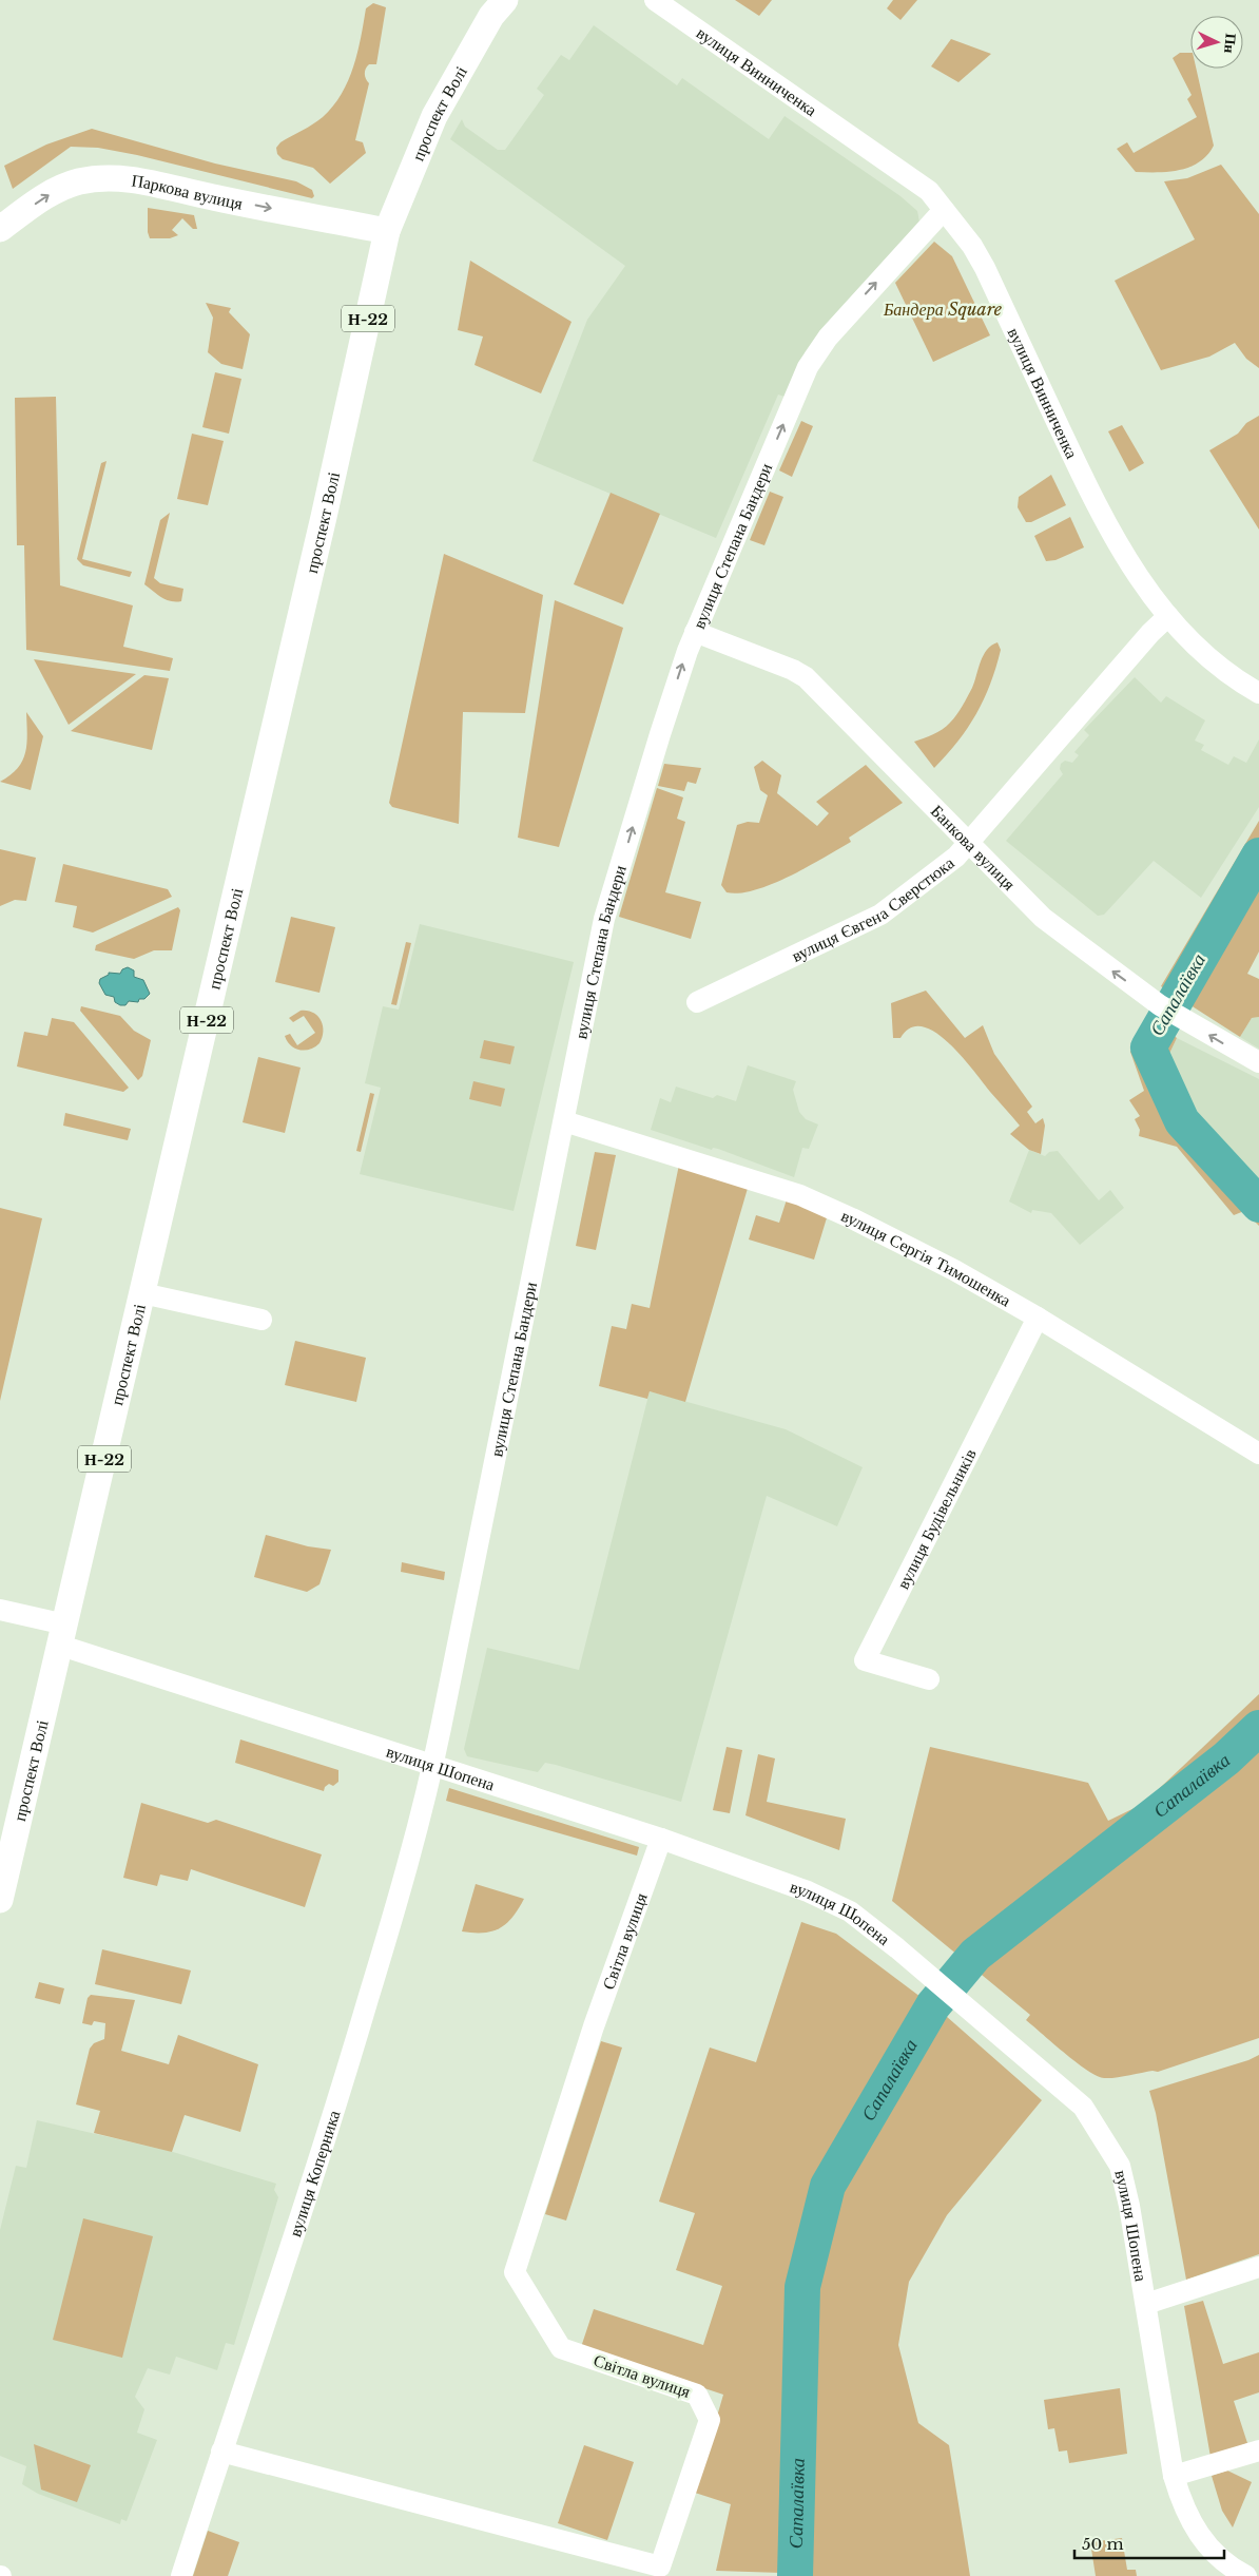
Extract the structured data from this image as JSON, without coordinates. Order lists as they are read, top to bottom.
{
  "streets": {
    "main road": ["проспект Волі", "Паркова вулиця", "Н-22"],
    "street": [
      "вулиця Винниченка",
      "вулиця Степана Бандери",
      "Банкова вулиця",
      "вулиця Євгена Сверстюка",
      "вулиця Сергія Тимошенка",
      "вулиця Будівельників",
      "вулиця Шопена",
      "Світла вулиця",
      "вулиця Коперника"
    ]
  },
  "crossings": [
    ["вулиця Винниченка", "вулиця Степана Бандери"],
    ["вулиця Винниченка", "вулиця Євгена Сверстюка"],
    ["проспект Волі", "Паркова вулиця"],
    ["проспект Волі", "вулиця Шопена"],
    ["вулиця Степана Бандери", "Банкова вулиця"],
    ["вулиця Степана Бандери", "вулиця Сергія Тимошенка"],
    ["вулиця Степана Бандери", "вулиця Шопена"],
    ["вулиця Степана Бандери", "вулиця Коперника"],
    ["Банкова вулиця", "вулиця Євгена Сверстюка"],
    ["вулиця Сергія Тимошенка", "вулиця Будівельників"],
    ["вулиця Шопена", "Світла вулиця"],
    ["вулиця Шопена", "вулиця Коперника"],
    ["Світла вулиця", "вулиця Коперника"]
  ],
  "one_way": ["Паркова вулиця", "вулиця Степана Бандери", "Банкова вулиця"],
  "water": ["Сапалаївка"],
  "parks": ["Бандера Square"],
  "scale_bar": "50 m",
  "north": "right"
}
